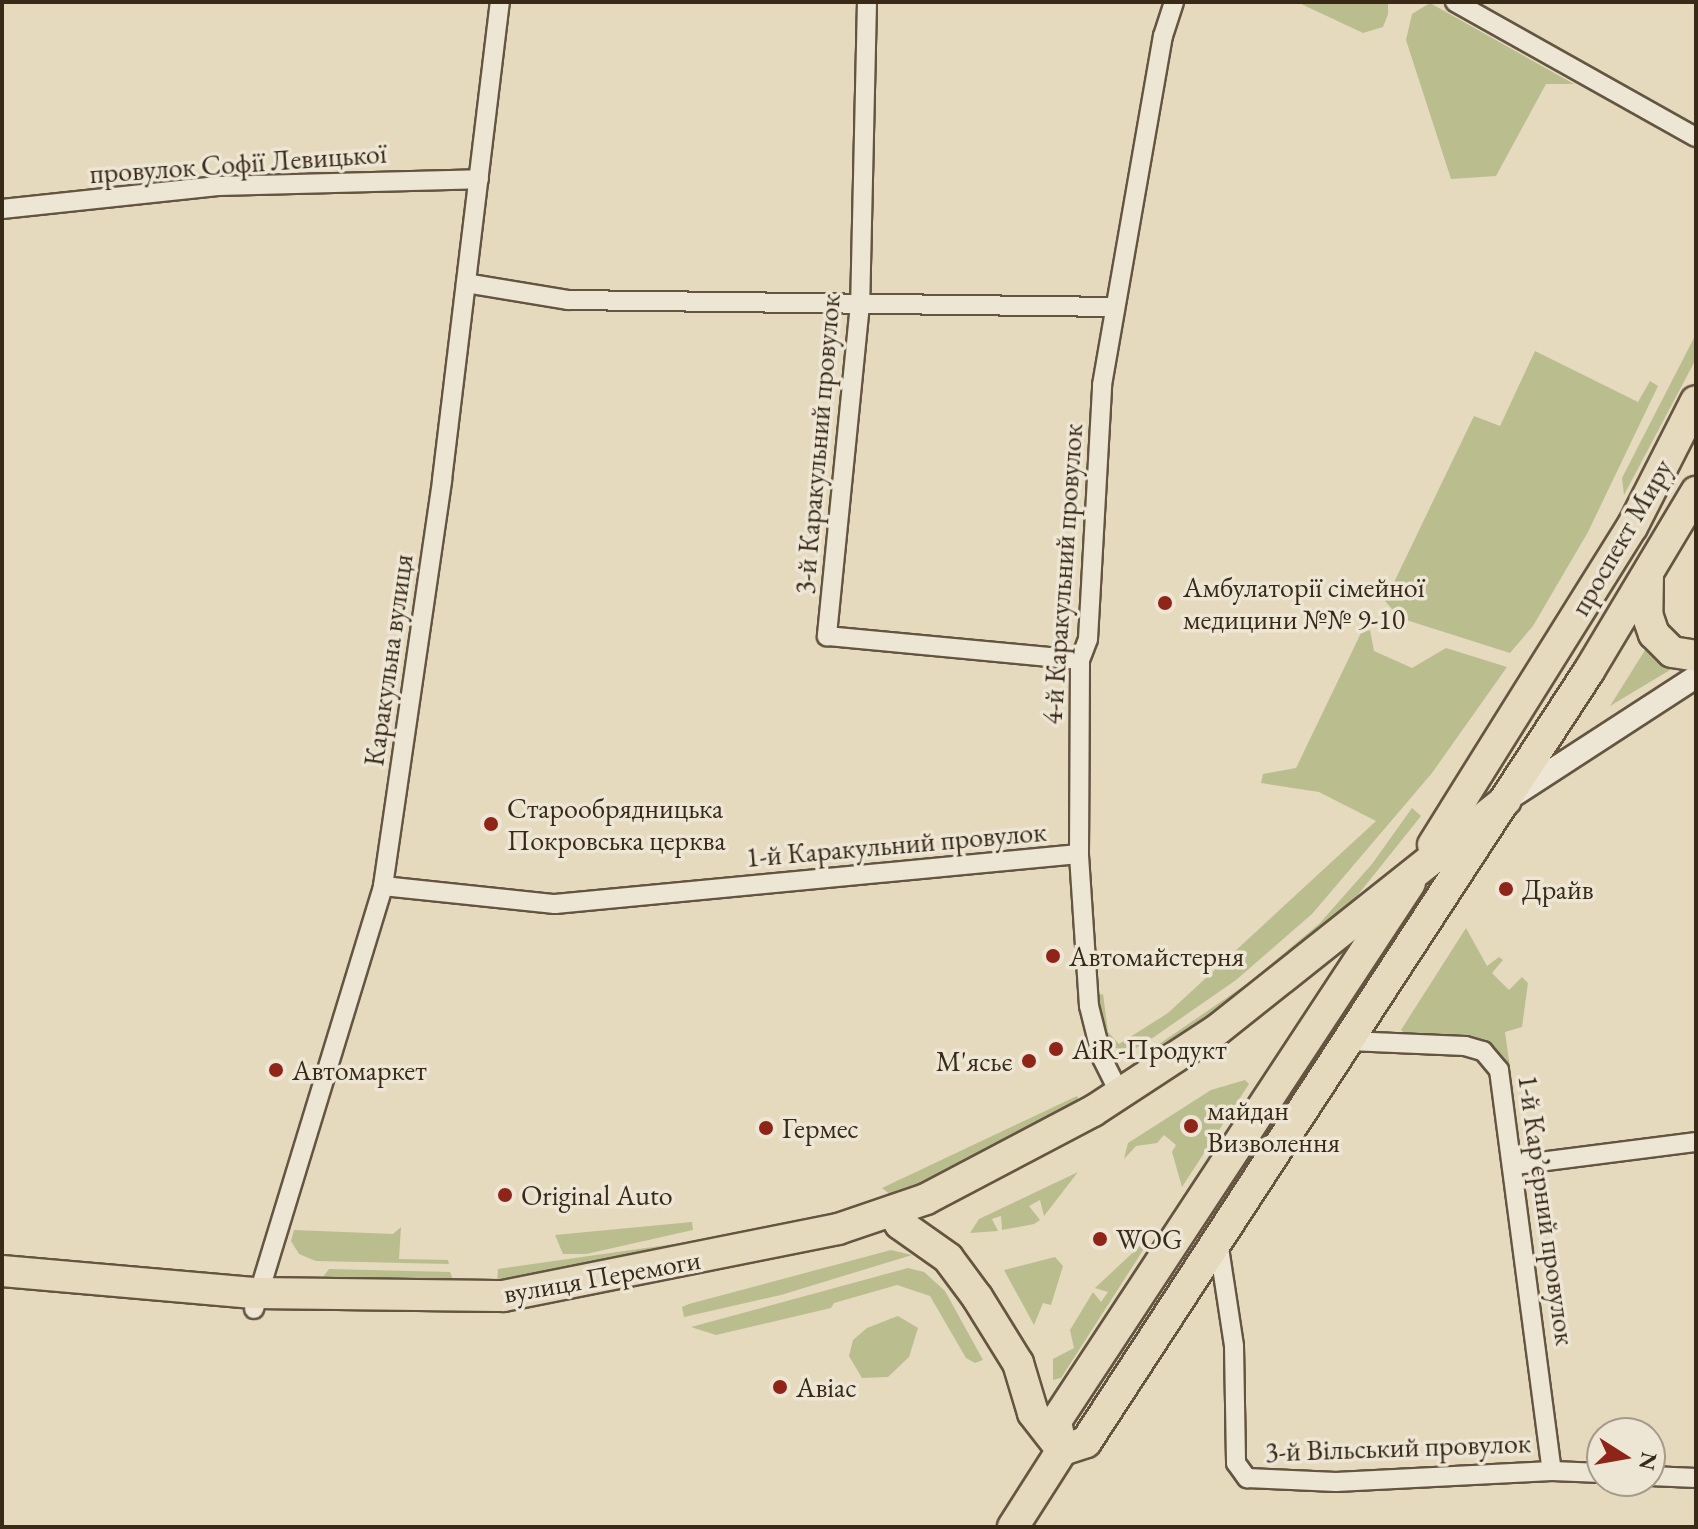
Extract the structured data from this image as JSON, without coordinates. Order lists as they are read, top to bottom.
{
  "streets": {
    "main road": ["проспект Миру", "вулиця Перемоги"],
    "street": [
      "провулок Софії Левицької",
      "3-й Каракульний провулок",
      "4-й Каракульний провулок",
      "Каракульна вулиця",
      "1-й Каракульний провулок",
      "1-й Карʼєрний провулок",
      "3-й Вільський провулок"
    ]
  },
  "crossings": [
    ["провулок Софії Левицької", "Каракульна вулиця"],
    ["3-й Каракульний провулок", "4-й Каракульний провулок"],
    ["4-й Каракульний провулок", "1-й Каракульний провулок"],
    ["4-й Каракульний провулок", "вулиця Перемоги"],
    ["Каракульна вулиця", "1-й Каракульний провулок"],
    ["Каракульна вулиця", "вулиця Перемоги"],
    ["1-й Карʼєрний провулок", "3-й Вільський провулок"]
  ],
  "places": [
    "Амбулаторії сімейної медицини №№ 9-10",
    "Старообрядницька Покровська церква",
    "Драйв",
    "Автомайстерня",
    "AiR-Продукт",
    "М'ясьє",
    "Автомаркет",
    "майдан Визволення",
    "Гермес",
    "Original Auto",
    "WOG",
    "Авіас"
  ],
  "north": "right"
}
